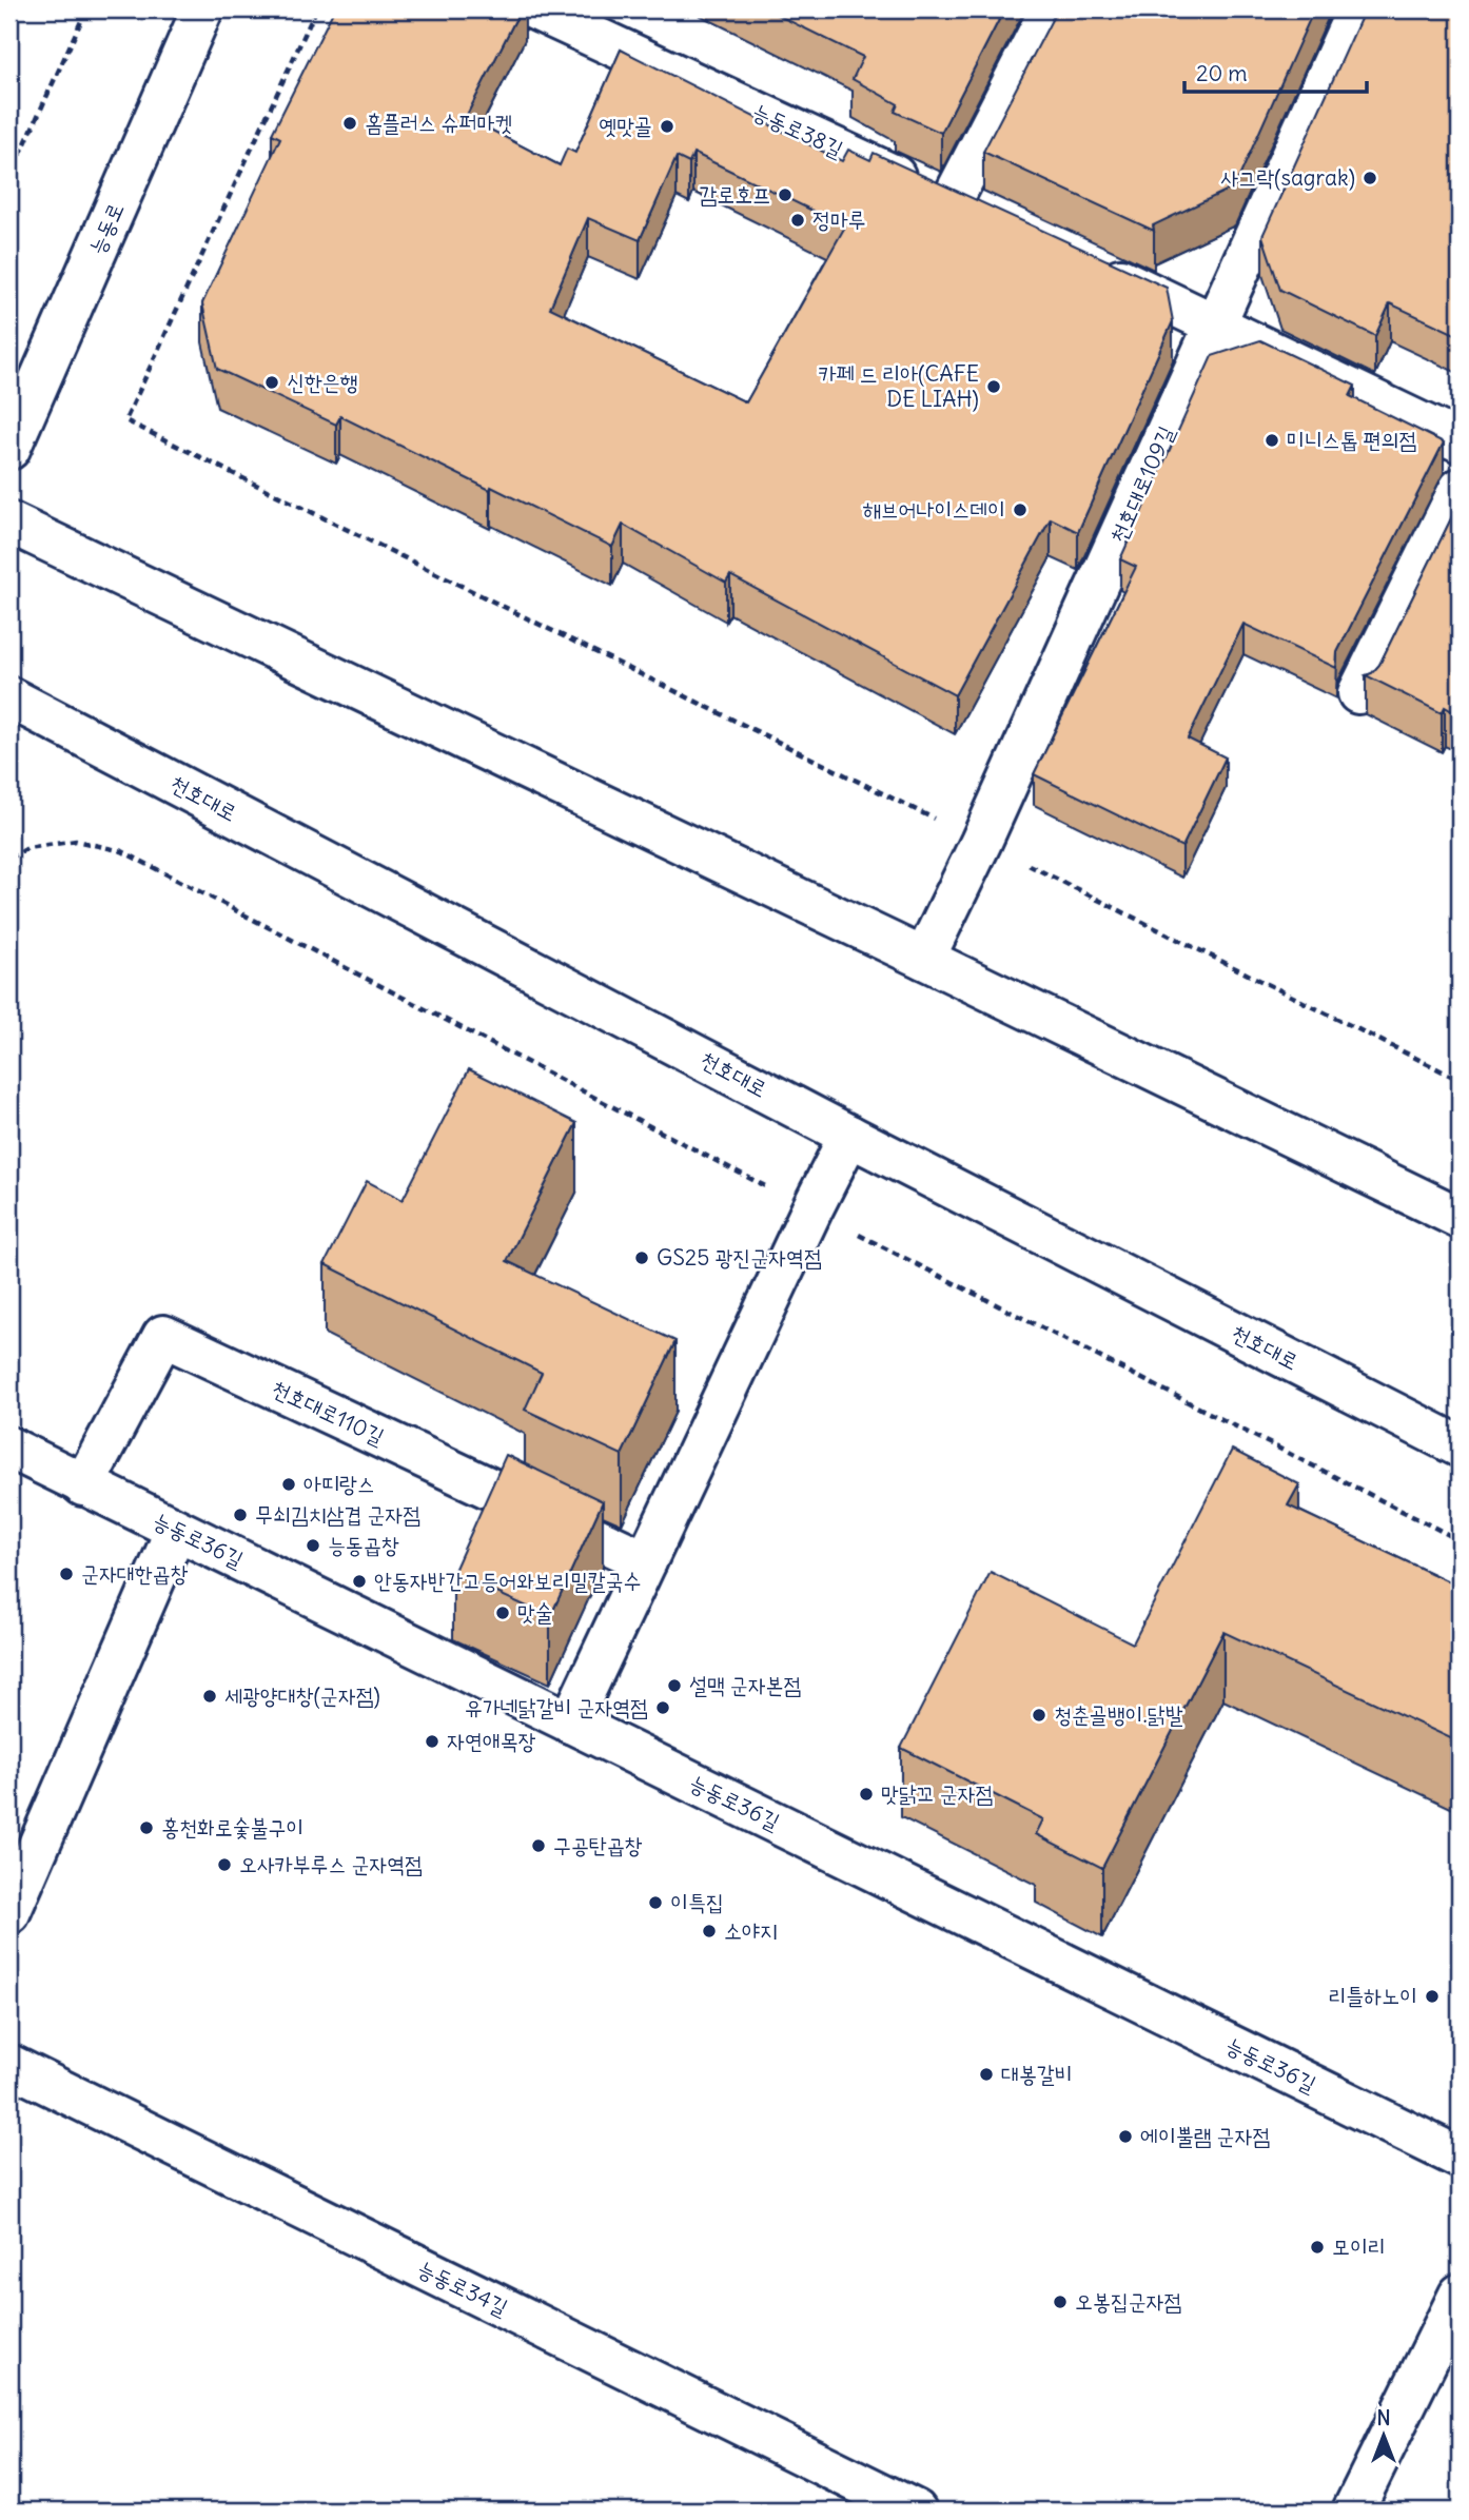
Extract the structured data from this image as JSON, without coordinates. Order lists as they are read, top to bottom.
{
  "streets": {
    "street": [
      "능동로38길",
      "능동로",
      "천호대로109길",
      "천호대로",
      "천호대로110길",
      "능동로36길",
      "능동로34길"
    ]
  },
  "crossings": [
    ["천호대로110길", "능동로36길"]
  ],
  "places": [
    "홈플러스 슈퍼마켓",
    "옛맛골",
    "사그락(sagrak)",
    "감로호프",
    "정마루",
    "신한은행",
    "카페 드 리아(CAFE DE LIAH)",
    "미니스톱 편의점",
    "해브어나이스데이",
    "GS25 광진군자역점",
    "아띠랑스",
    "무쇠김치삼겹 군자점",
    "능동곱창",
    "군자대한곱창",
    "안동자반간고등어와보리밀칼국수",
    "맛술",
    "설맥 군자본점",
    "세광양대창(군자점)",
    "유가네닭갈비 군자역점",
    "청춘골뱅이.닭발",
    "자연애목장",
    "맛닭꼬 군자점",
    "홍천화로숯불구이",
    "구공탄곱창",
    "오사카부루스 군자역점",
    "이특집",
    "소야지",
    "리틀하노이",
    "대봉갈비",
    "에이뿔램 군자점",
    "모이리",
    "오봉집군자점"
  ],
  "scale_bar": "20 m",
  "north": "top"
}
